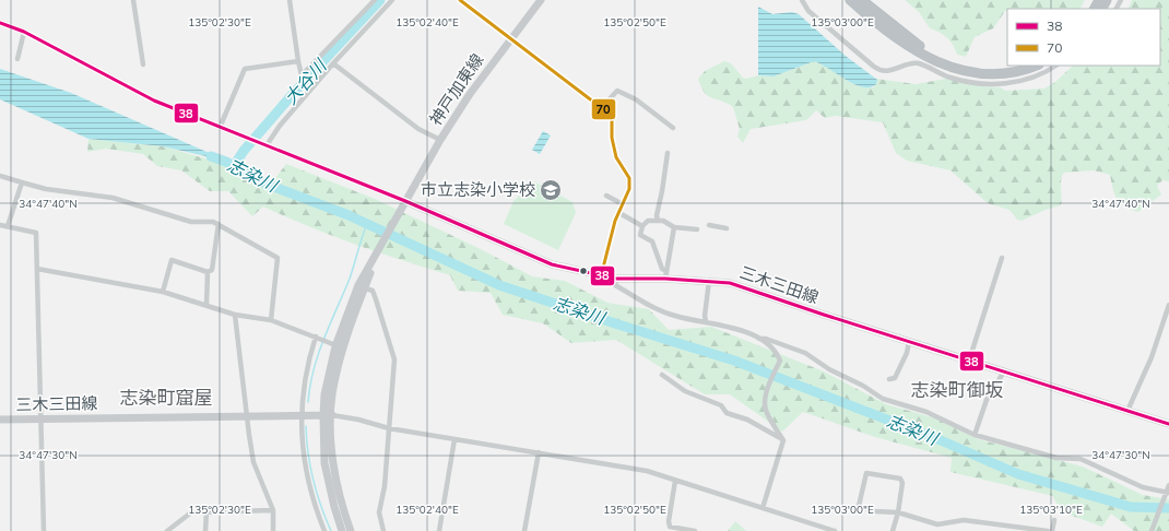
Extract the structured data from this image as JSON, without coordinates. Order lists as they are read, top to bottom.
{
  "streets": {
    "main road": ["神戸加東線", "三木三田線"]
  },
  "crossings": [
    ["神戸加東線", "三木三田線"]
  ],
  "districts": ["志染町御坂", "志染町窟屋"],
  "water": ["大谷川", "志染川"],
  "places": {
    "school or university": ["市立志染小学校"]
  },
  "lines": ["transit line 70", "transit line 38"],
  "legend": ["38", "70"],
  "coordinates": [
    "135°02'30\"E",
    "135°02'40\"E",
    "135°02'50\"E",
    "135°03'00\"E",
    "34°47'40\"N",
    "34°47'30\"N",
    "135°03'10\"E"
  ]
}
